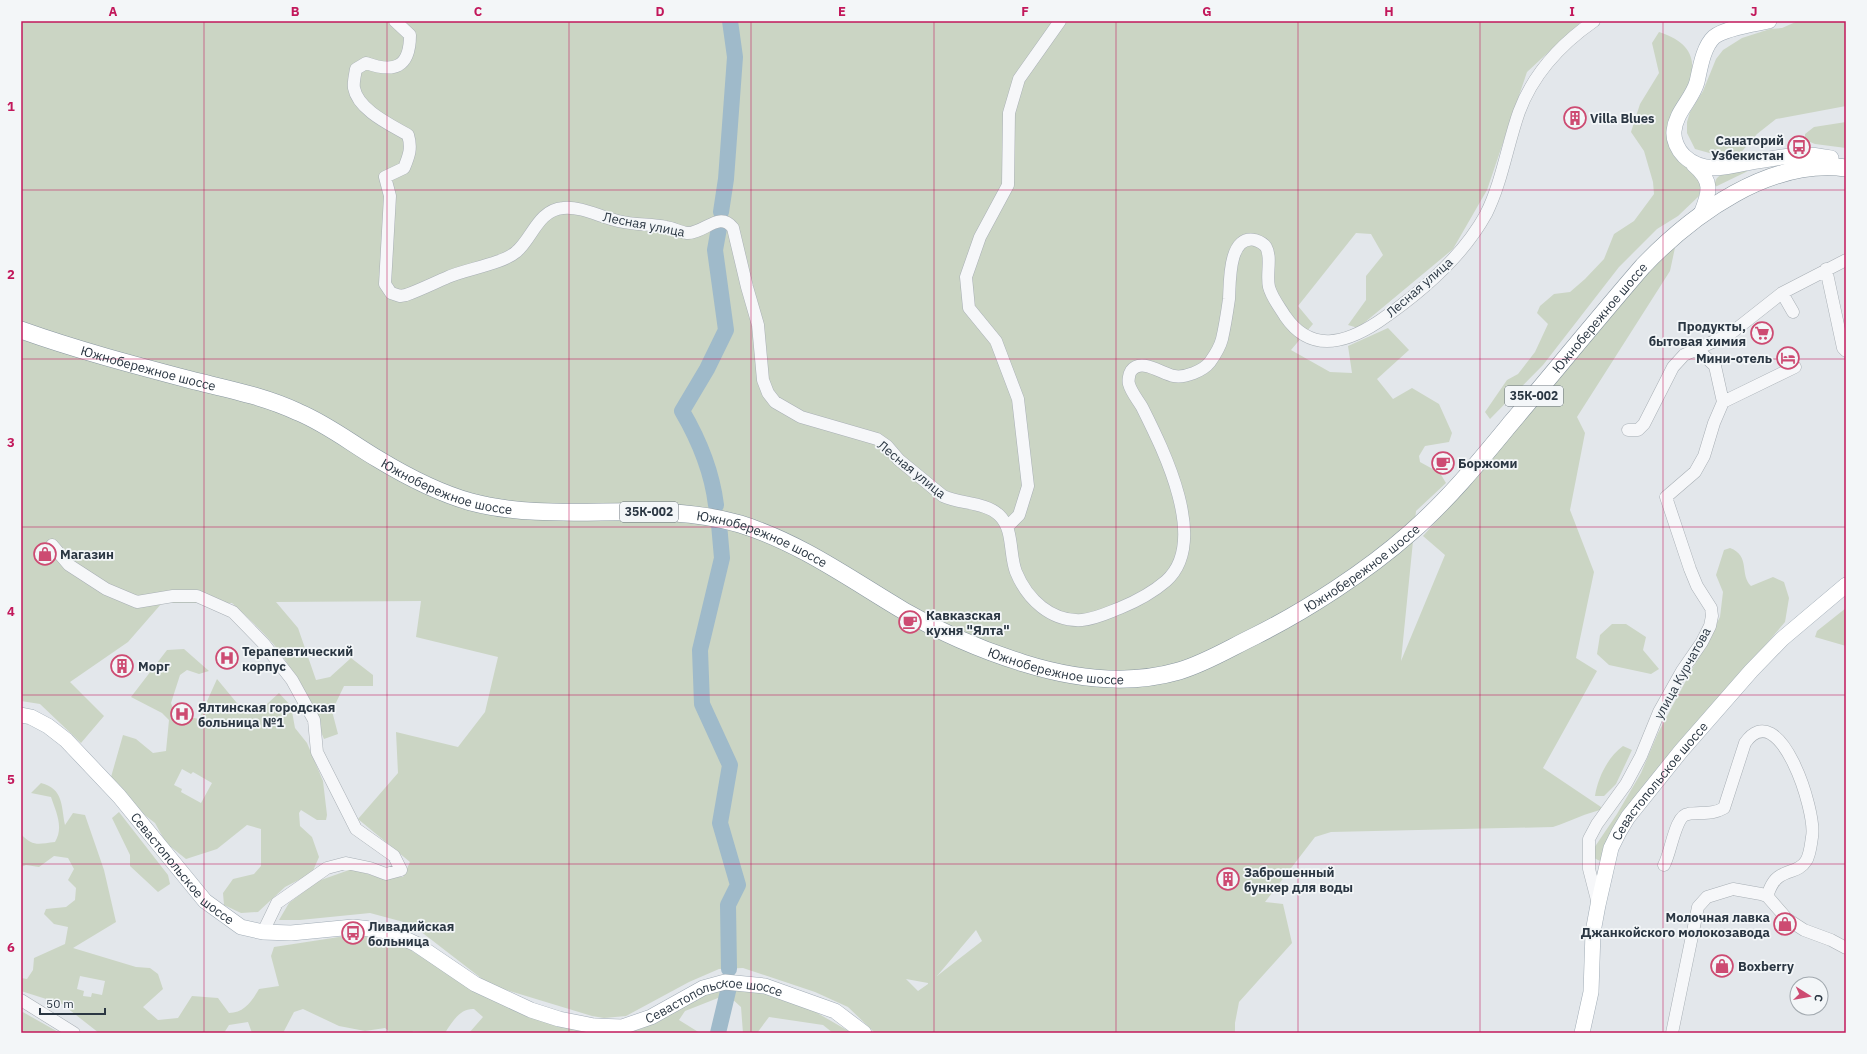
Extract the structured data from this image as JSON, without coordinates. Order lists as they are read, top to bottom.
{
  "streets": {
    "highway": ["Южнобережное шоссе", "35К-002"],
    "main road": ["Севастопольское шоссе"],
    "street": ["Лесная улица", "улица Курчатова"]
  },
  "crossings": [
    ["улица Курчатова", "Севастопольское шоссе"]
  ],
  "places": {
    "building": ["Villa Blues", "Морг", "Заброшенный бункер для воды"],
    "bus stop": ["Санаторий Узбекистан", "Ливадийская больница"],
    "supermarket": ["Продукты, бытовая химия"],
    "hotel": ["Мини-отель"],
    "cafe": ["Боржоми", "Кавказская кухня \"Ялта\""],
    "shop": ["Магазин", "Молочная лавка Джанкойского молокозавода", "Boxberry"],
    "hospital": ["Терапевтический корпус", "Ялтинская городская больница №1"]
  },
  "scale_bar": "50 m",
  "north": "right",
  "grid": {
    "columns": [
      "A",
      "B",
      "C",
      "D",
      "E",
      "F",
      "G",
      "H",
      "I",
      "J"
    ],
    "rows": [
      "1",
      "2",
      "3",
      "4",
      "5",
      "6"
    ]
  }
}
